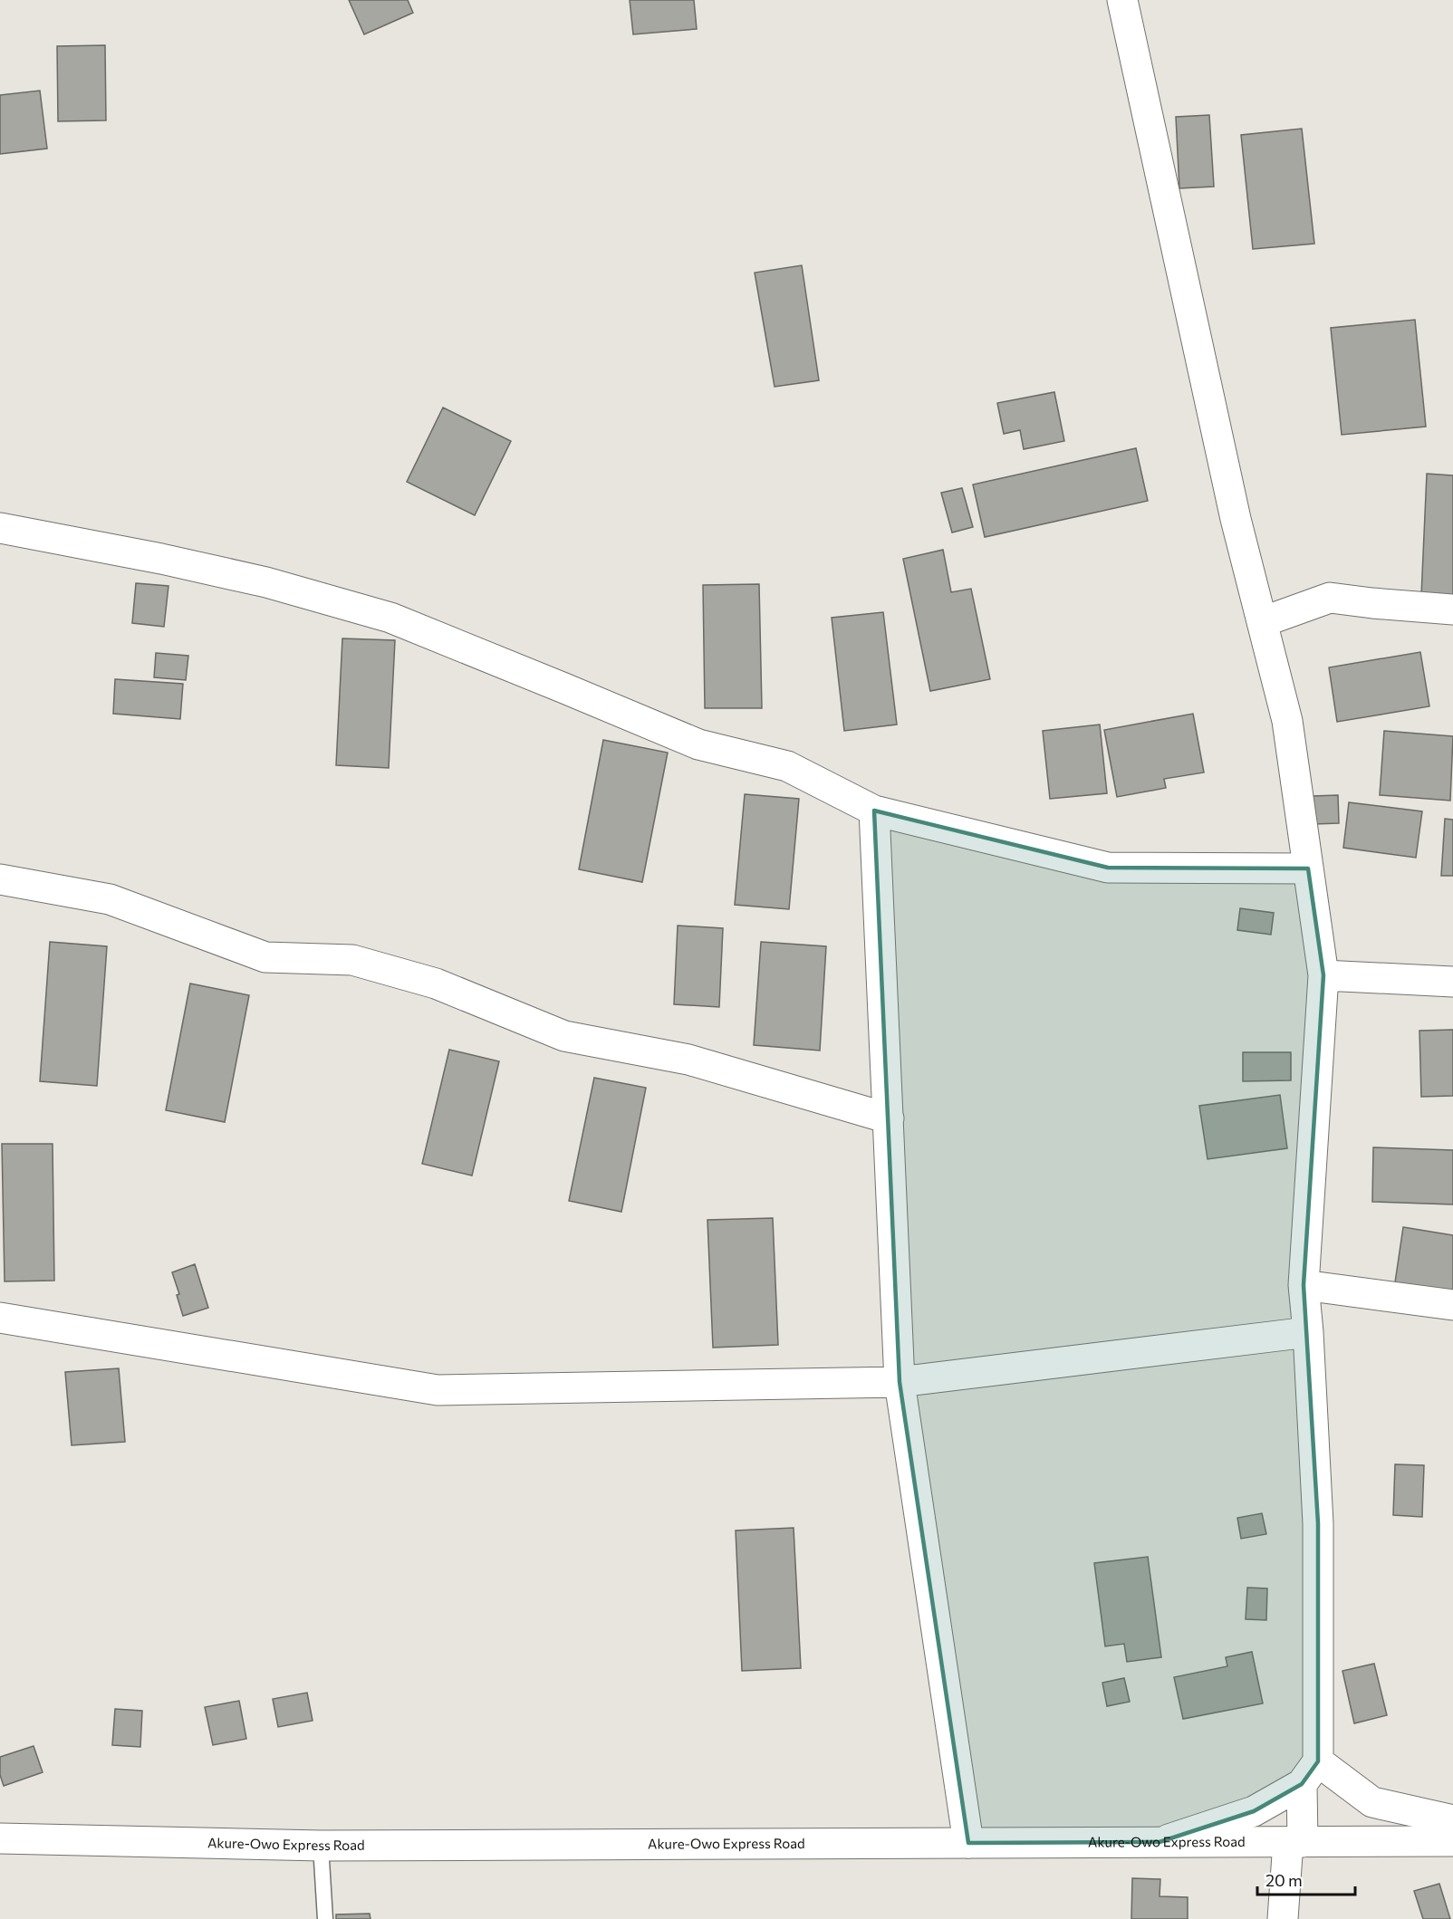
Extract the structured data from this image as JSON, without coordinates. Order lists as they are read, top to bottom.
{
  "streets": {
    "main road": ["Akure-Owo Express Road"]
  },
  "scale_bar": "20 m"
}
